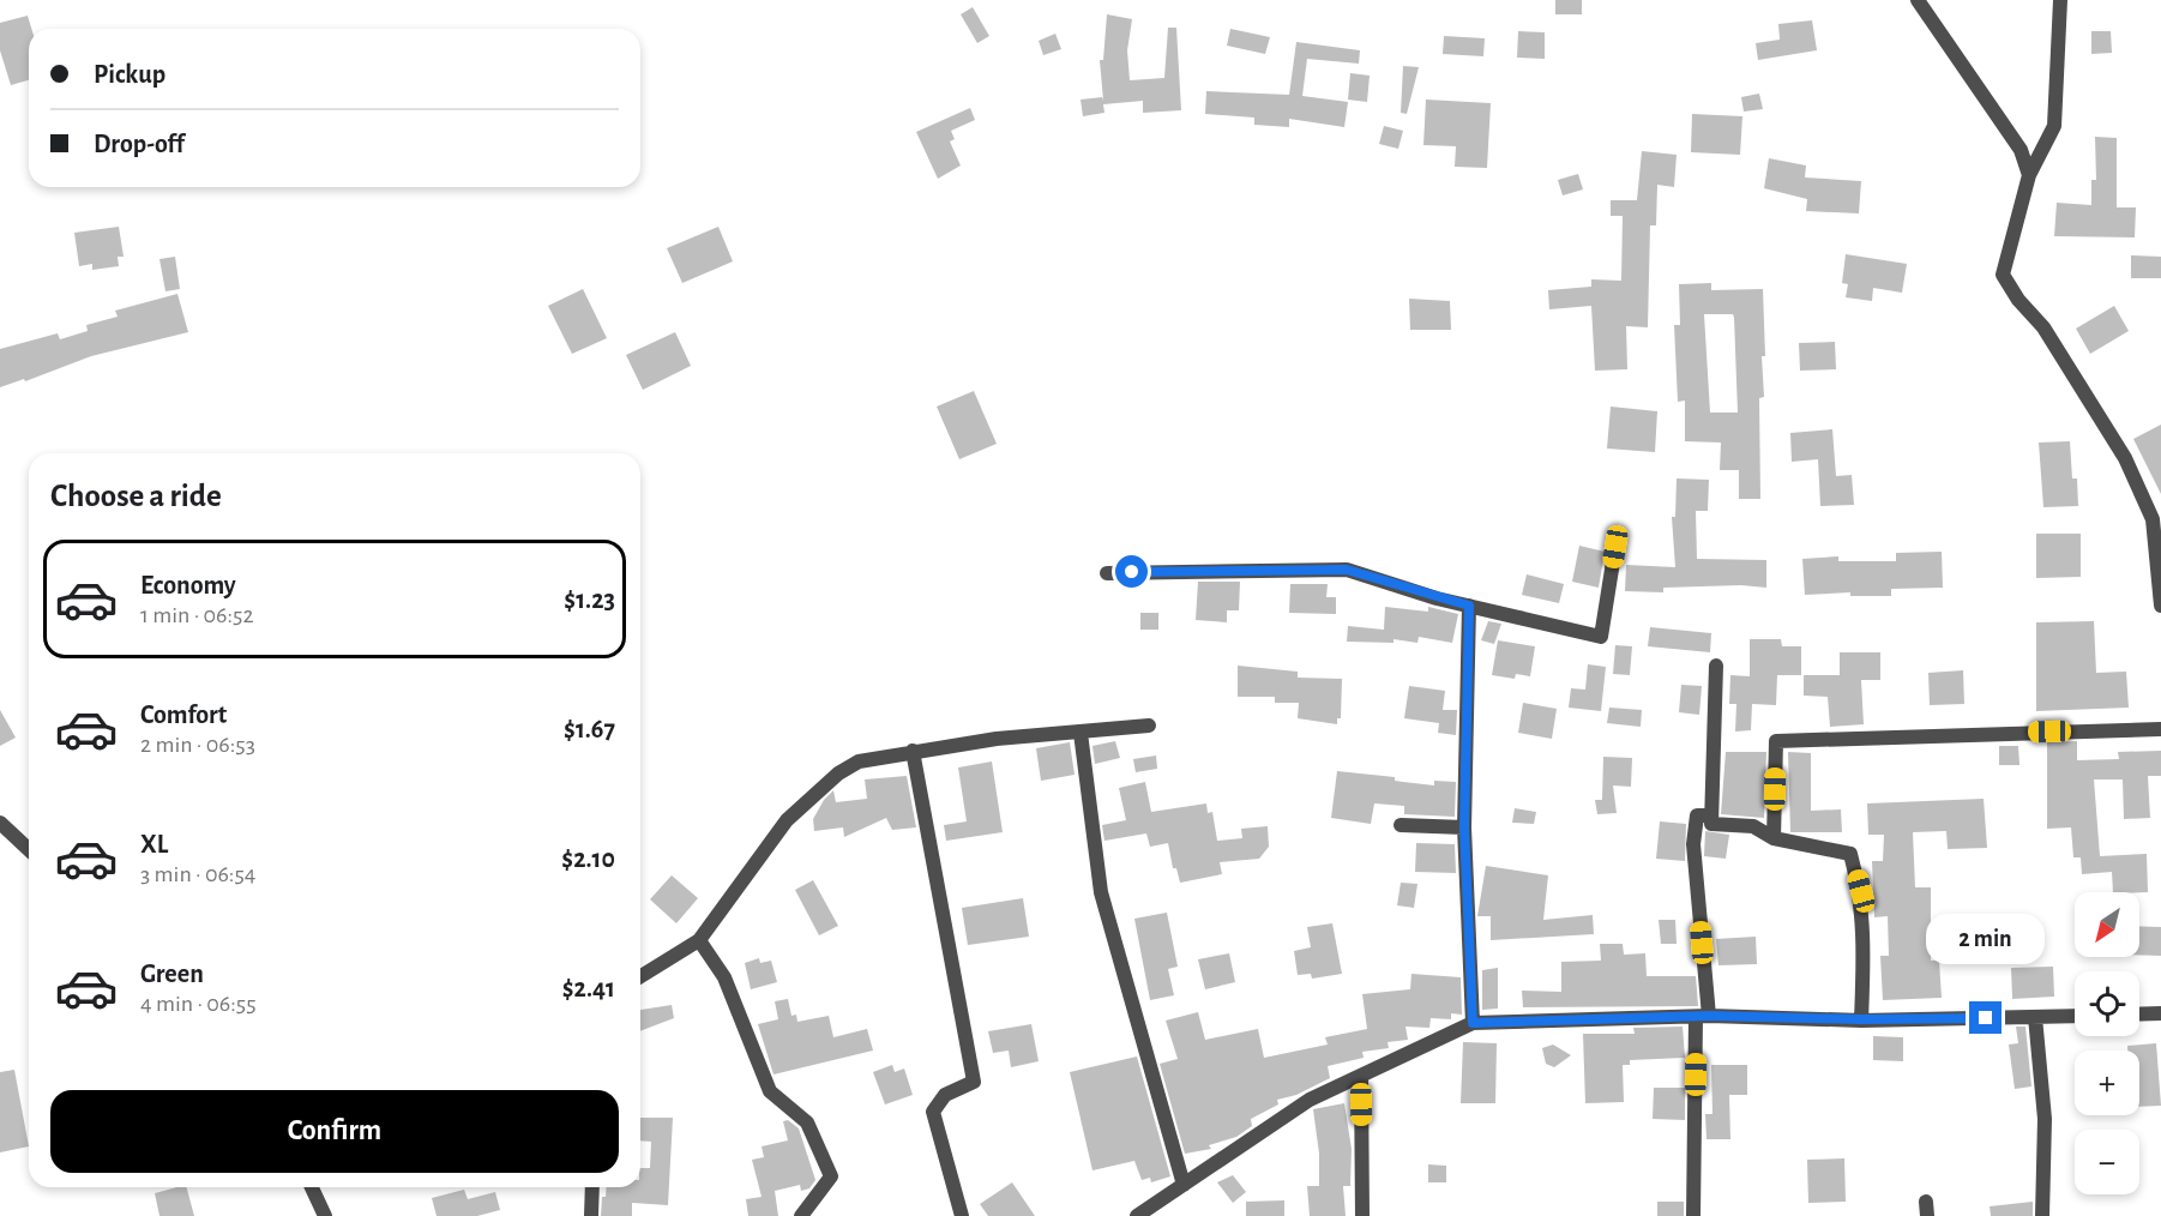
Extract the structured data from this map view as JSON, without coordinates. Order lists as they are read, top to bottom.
{
  "north": "bottom left",
  "page": {
    "banner": ["Pickup", "Drop-off"],
    "heading": "Choose a ride",
    "list": [
      {
        "name": "Economy",
        "note": "1 min · 06:52",
        "value": "$1.23"
      },
      {
        "name": "Comfort",
        "note": "2 min · 06:53",
        "value": "$1.67"
      },
      {
        "name": "XL",
        "note": "3 min · 06:54",
        "value": "$2.10"
      },
      {
        "name": "Green",
        "note": "4 min · 06:55",
        "value": "$2.41"
      }
    ],
    "map_buttons": ["+", "−"],
    "bubble": "2 min",
    "buttons": "Confirm"
  }
}
